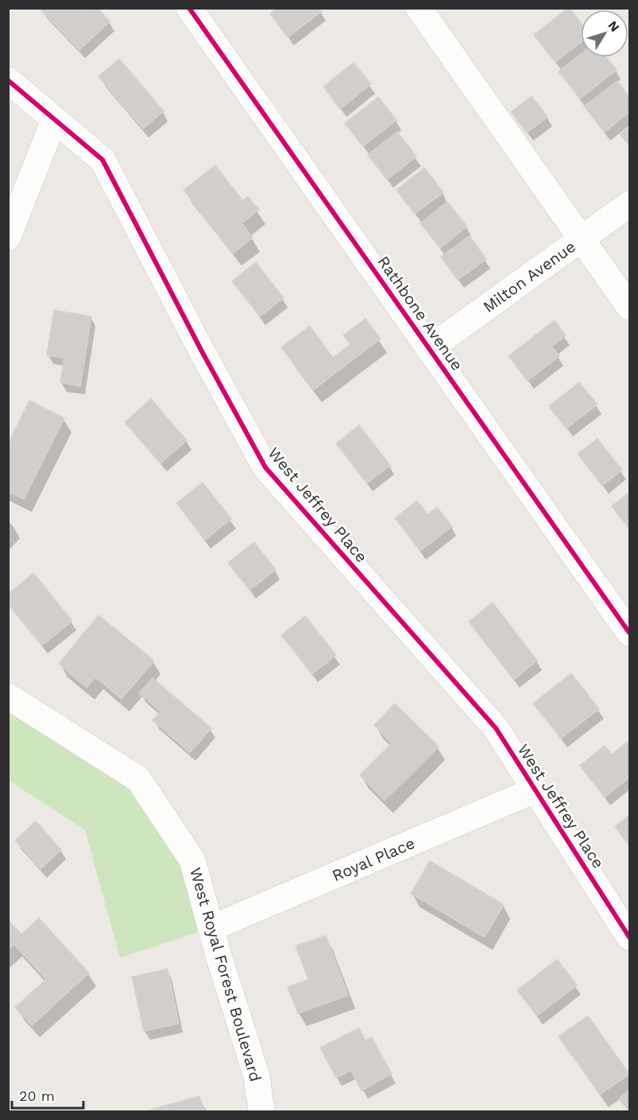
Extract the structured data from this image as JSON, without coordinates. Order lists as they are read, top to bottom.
{
  "streets": {
    "street": [
      "Milton Avenue",
      "Rathbone Avenue",
      "West Jeffrey Place",
      "Royal Place",
      "West Royal Forest Boulevard"
    ]
  },
  "crossings": [
    ["Milton Avenue", "Rathbone Avenue"],
    ["West Jeffrey Place", "Royal Place"],
    ["Royal Place", "West Royal Forest Boulevard"]
  ],
  "scale_bar": "20 m",
  "north": "top right"
}
